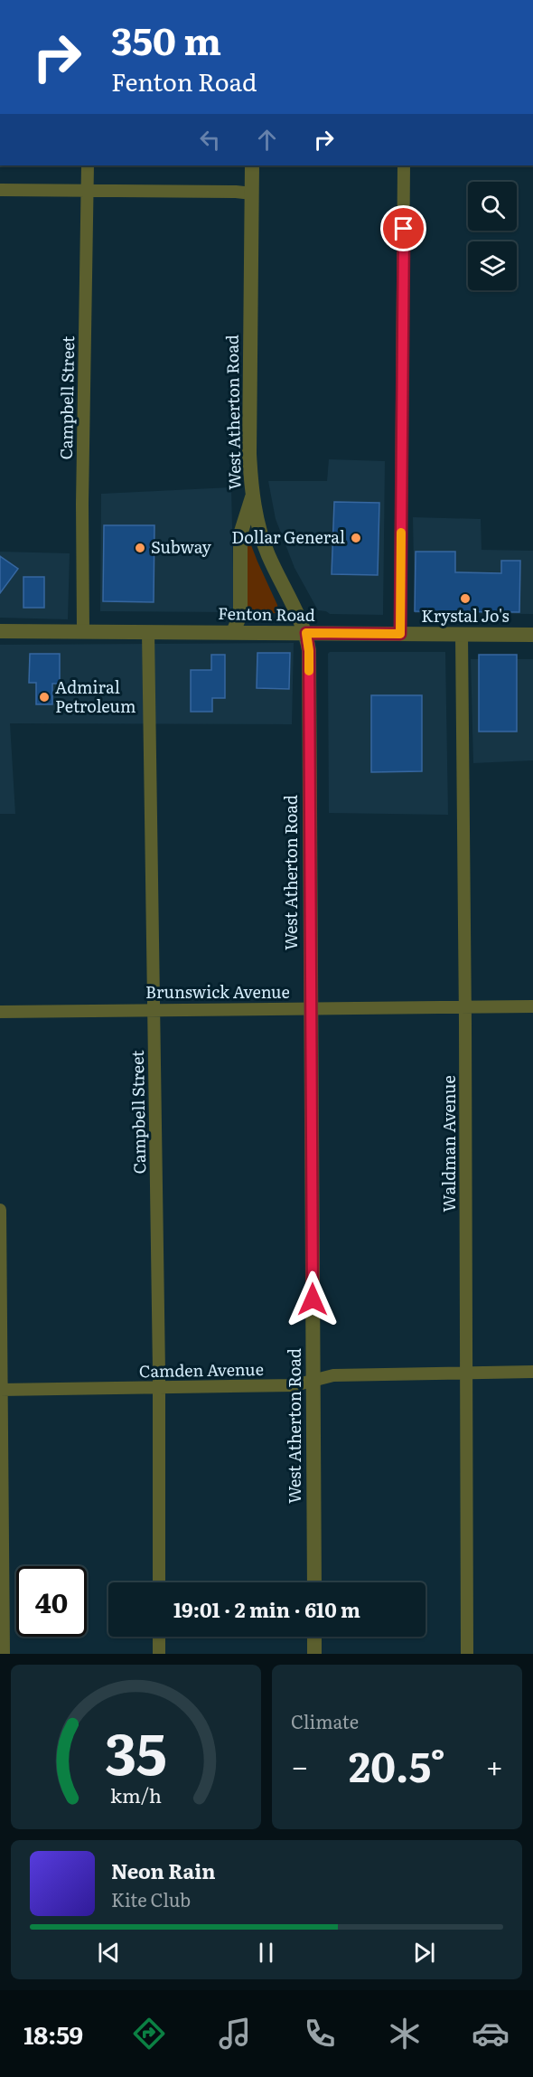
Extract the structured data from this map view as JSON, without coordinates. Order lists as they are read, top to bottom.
{
  "streets": {
    "street": [
      "Campbell Street",
      "West Atherton Road",
      "Fenton Road",
      "Brunswick Avenue",
      "Waldman Avenue",
      "Camden Avenue"
    ]
  },
  "crossings": [
    ["Campbell Street", "Fenton Road"],
    ["Campbell Street", "Brunswick Avenue"],
    ["Campbell Street", "Camden Avenue"],
    ["West Atherton Road", "Fenton Road"],
    ["West Atherton Road", "Brunswick Avenue"],
    ["West Atherton Road", "Camden Avenue"],
    ["Fenton Road", "Waldman Avenue"],
    ["Brunswick Avenue", "Waldman Avenue"],
    ["Waldman Avenue", "Camden Avenue"]
  ],
  "places": [
    "Dollar General",
    "Subway",
    "Krystal Jo's",
    "Admiral Petroleum"
  ],
  "page": {
    "turn": ["350 m", "Fenton Road"],
    "limit": "40",
    "trip": "19:01 · 2 min · 610 m",
    "tile": "Climate",
    "heat": ["−", "20.5°", "+"],
    "song": ["Neon Rain", "Kite Club"],
    "tabs": "18:59",
    "gauge": ["35", "km/h"]
  }
}
